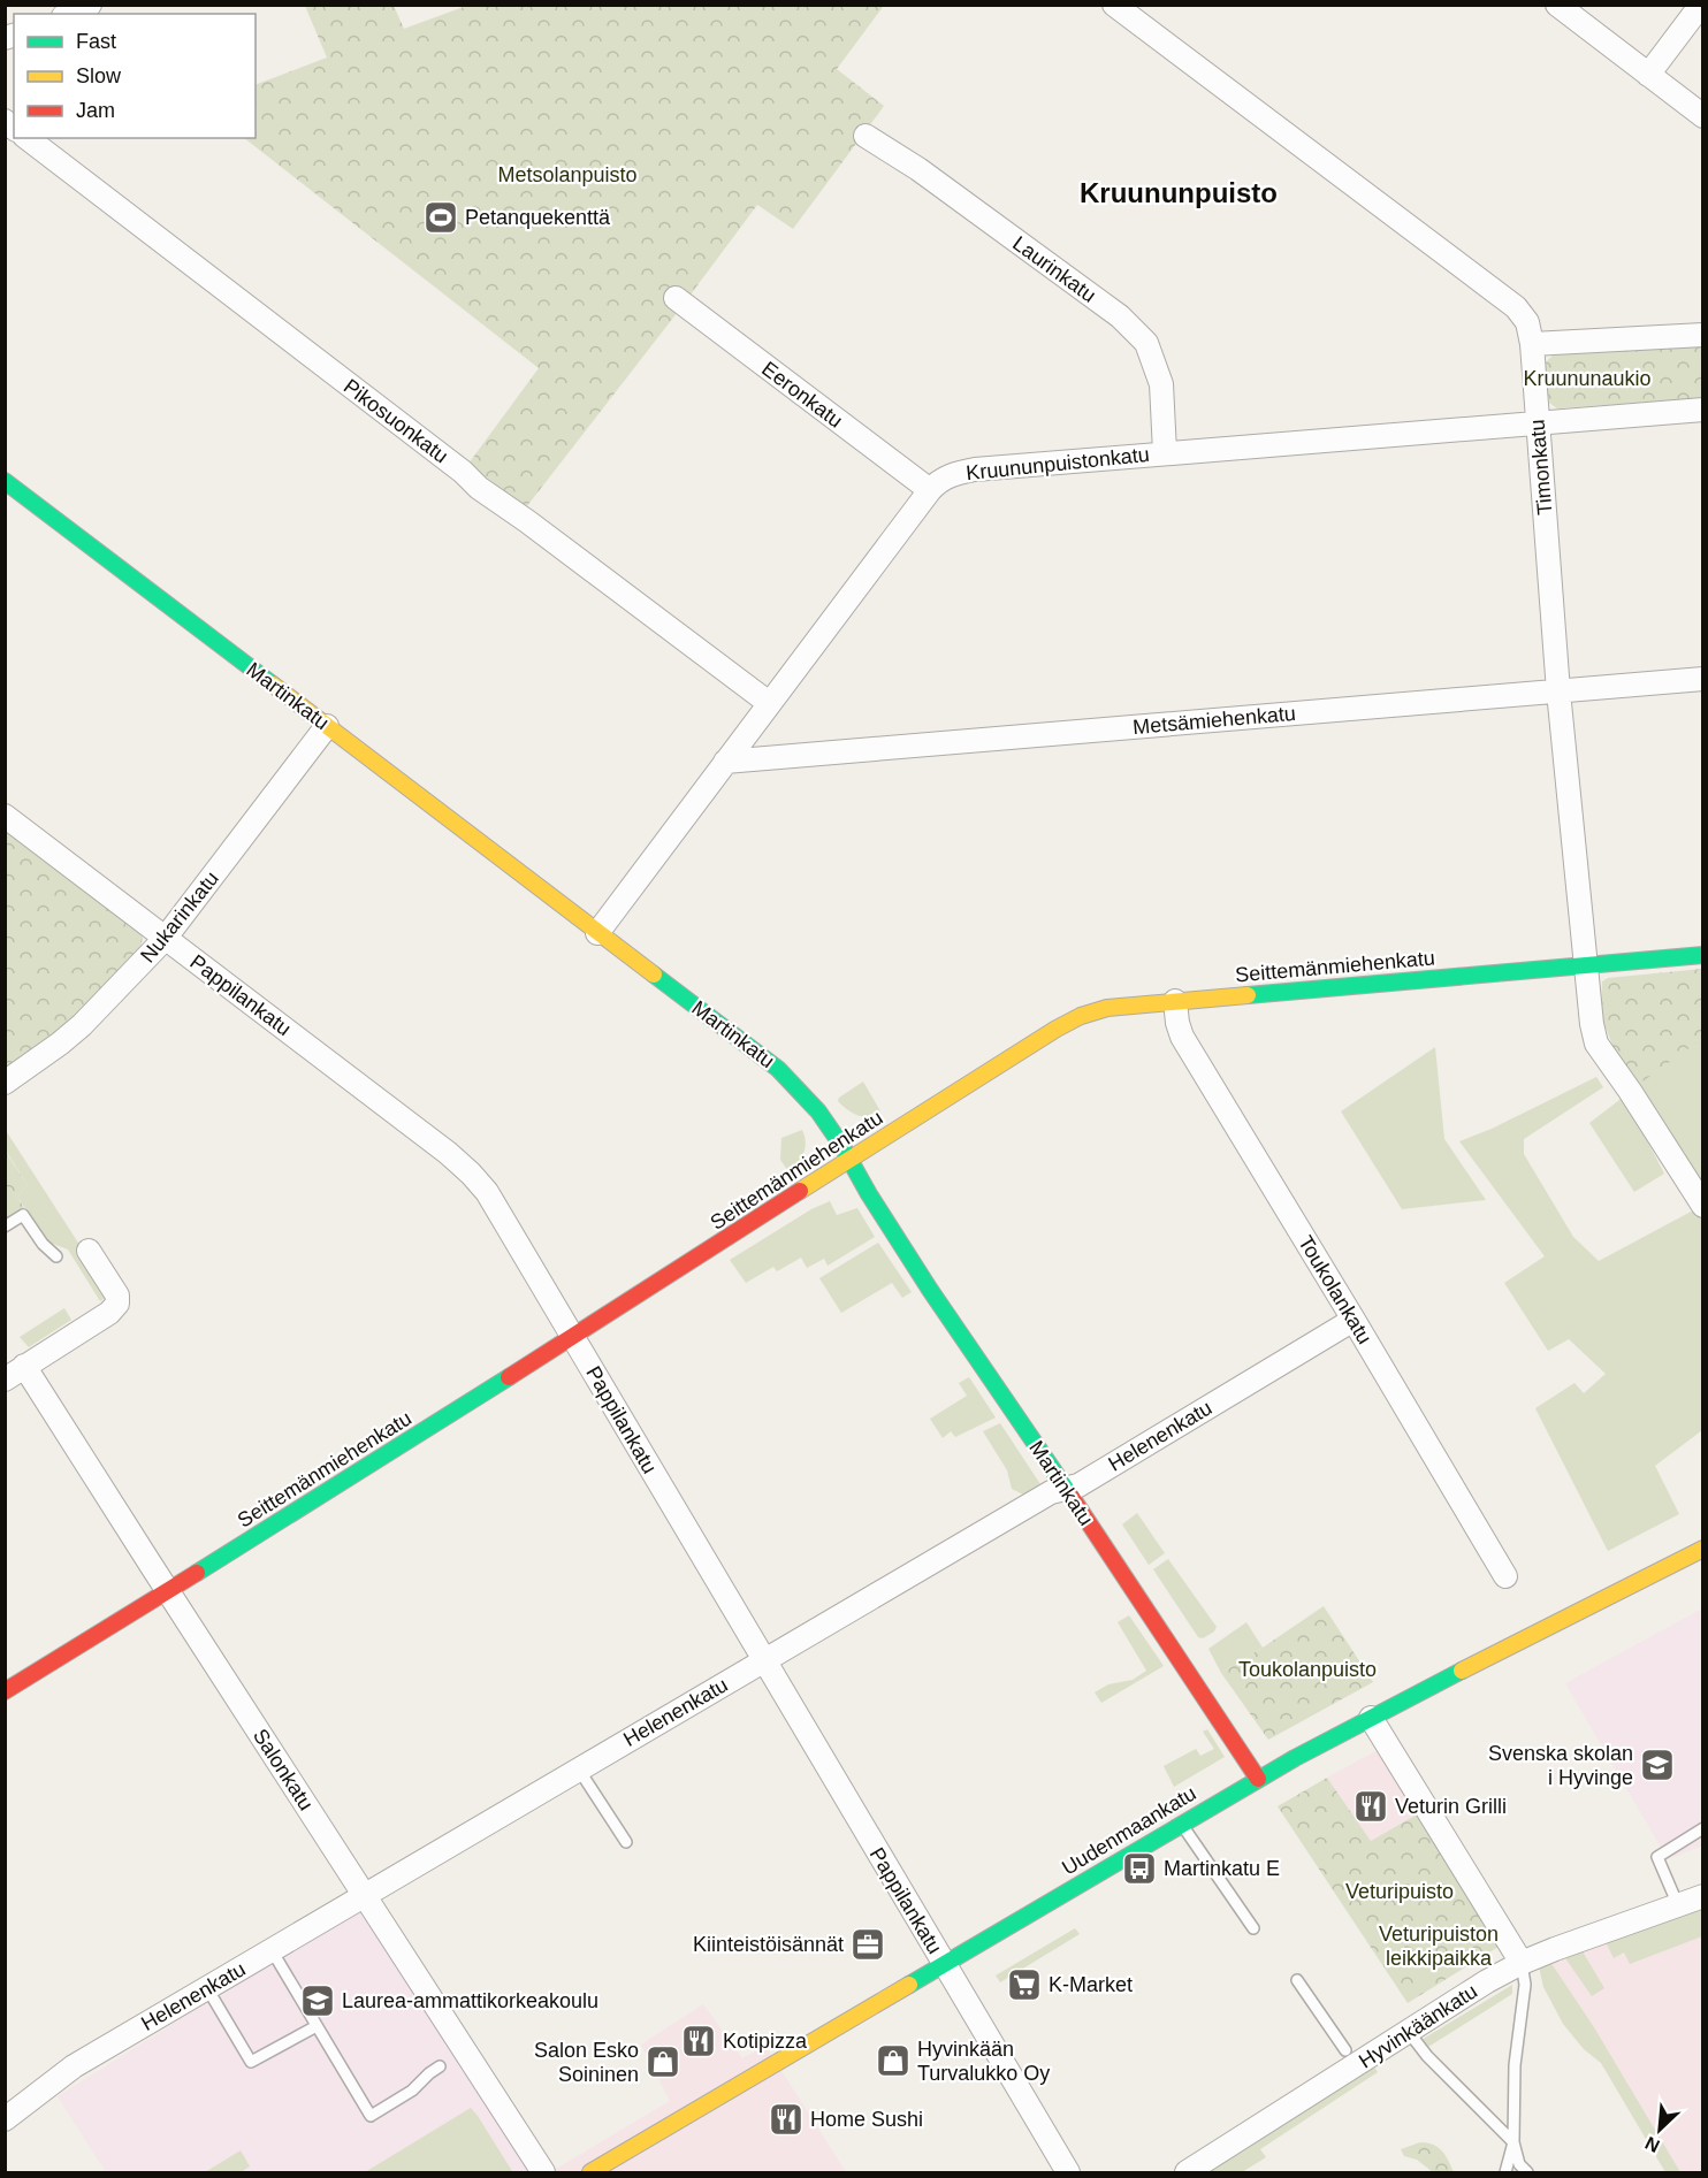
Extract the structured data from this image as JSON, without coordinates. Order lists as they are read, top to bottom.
{
  "streets": {
    "street": [
      "Laurinkatu",
      "Eeronkatu",
      "Pikosuonkatu",
      "Kruununpuistonkatu",
      "Timonkatu",
      "Martinkatu",
      "Metsämiehenkatu",
      "Nukarinkatu",
      "Seittemänmiehenkatu",
      "Pappilankatu",
      "Toukolankatu",
      "Helenenkatu",
      "Salonkatu",
      "Uudenmaankatu",
      "Hyvinkäänkatu"
    ]
  },
  "crossings": [
    ["Laurinkatu", "Kruununpuistonkatu"],
    ["Eeronkatu", "Kruununpuistonkatu"],
    ["Pikosuonkatu", "Kruununpuistonkatu"],
    ["Kruununpuistonkatu", "Timonkatu"],
    ["Kruununpuistonkatu", "Martinkatu"],
    ["Kruununpuistonkatu", "Metsämiehenkatu"],
    ["Timonkatu", "Metsämiehenkatu"],
    ["Timonkatu", "Seittemänmiehenkatu"],
    ["Martinkatu", "Nukarinkatu"],
    ["Martinkatu", "Seittemänmiehenkatu"],
    ["Martinkatu", "Helenenkatu"],
    ["Martinkatu", "Uudenmaankatu"],
    ["Nukarinkatu", "Pappilankatu"],
    ["Seittemänmiehenkatu", "Pappilankatu"],
    ["Seittemänmiehenkatu", "Toukolankatu"],
    ["Seittemänmiehenkatu", "Salonkatu"],
    ["Pappilankatu", "Helenenkatu"],
    ["Pappilankatu", "Uudenmaankatu"],
    ["Toukolankatu", "Helenenkatu"],
    ["Helenenkatu", "Salonkatu"]
  ],
  "districts": ["Kruununpuisto"],
  "parks": [
    "Metsolanpuisto",
    "Kruununaukio",
    "Toukolanpuisto",
    "Veturipuisto",
    "Veturipuiston leikkipaikka"
  ],
  "places": {
    "sports": ["Petanquekenttä"],
    "school or university": ["Svenska skolan i Hyvinge", "Laurea-ammattikorkeakoulu"],
    "restaurant": ["Veturin Grilli", "Kotipizza", "Home Sushi"],
    "bus stop": ["Martinkatu E"],
    "office": ["Kiinteistöisännät"],
    "supermarket": ["K-Market"],
    "shop": ["Hyvinkään Turvalukko Oy", "Salon Esko Soininen"]
  },
  "legend": ["Fast", "Slow", "Jam"],
  "north": "bottom left"
}
